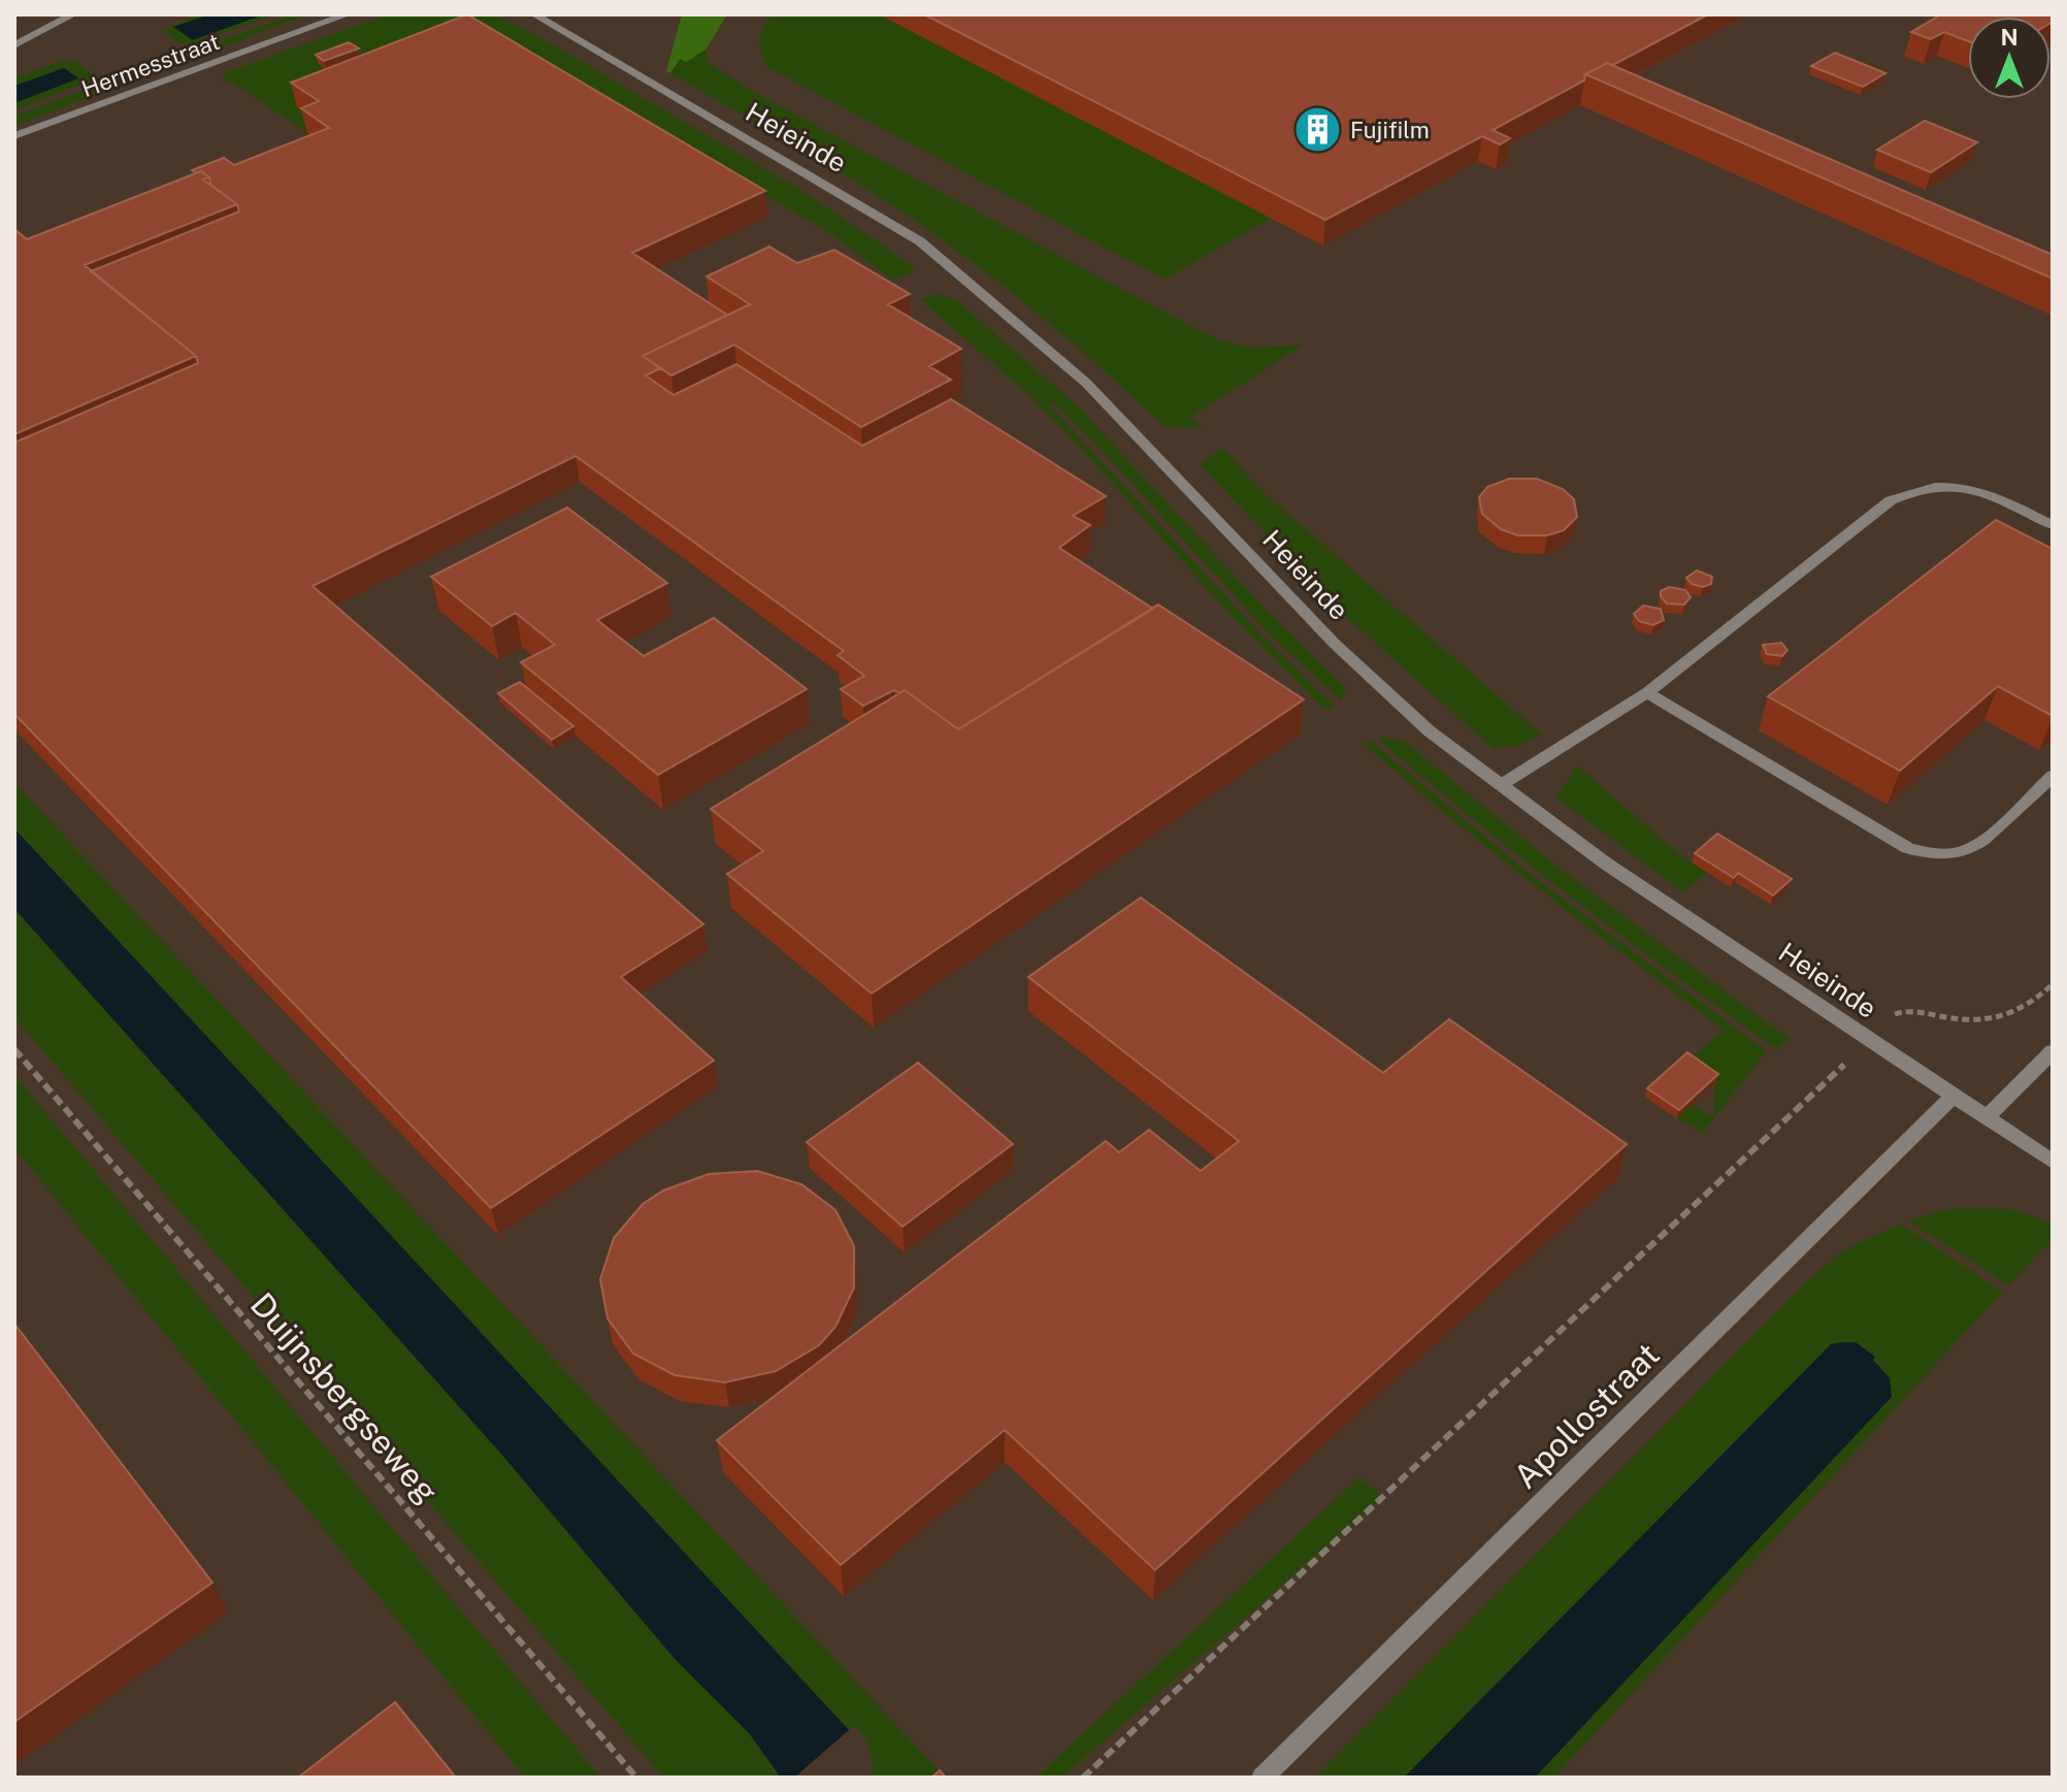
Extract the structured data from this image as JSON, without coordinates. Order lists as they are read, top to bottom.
{
  "streets": {
    "street": ["Hermesstraat", "Heieinde", "Apollostraat"],
    "path": ["Duijnsbergseweg"]
  },
  "crossings": [
    ["Heieinde", "Apollostraat"]
  ],
  "places": {
    "building": ["Fujifilm"]
  },
  "north": "top"
}
